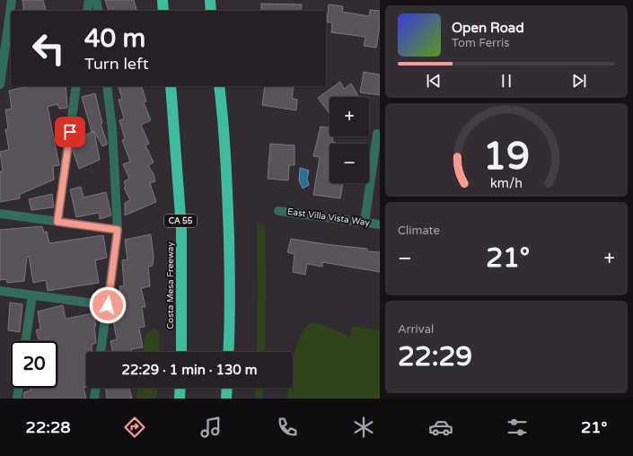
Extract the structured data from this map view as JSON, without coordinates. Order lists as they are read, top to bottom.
{
  "streets": {
    "highway": ["CA 55", "Costa Mesa Freeway"],
    "street": ["East Villa Vista Way"]
  },
  "page": {
    "turn": ["40 m", "Turn left"],
    "song": ["Open Road", "Tom Ferris"],
    "map_buttons": ["+", "−"],
    "tile": [
      "Climate",
      ["Arrival", "22:29"]
    ],
    "heat": ["−", "21°", "+"],
    "limit": "20",
    "trip": "22:29 · 1 min · 130 m",
    "tabs": ["22:28", "21°"],
    "gauge": ["19", "km/h"]
  }
}
